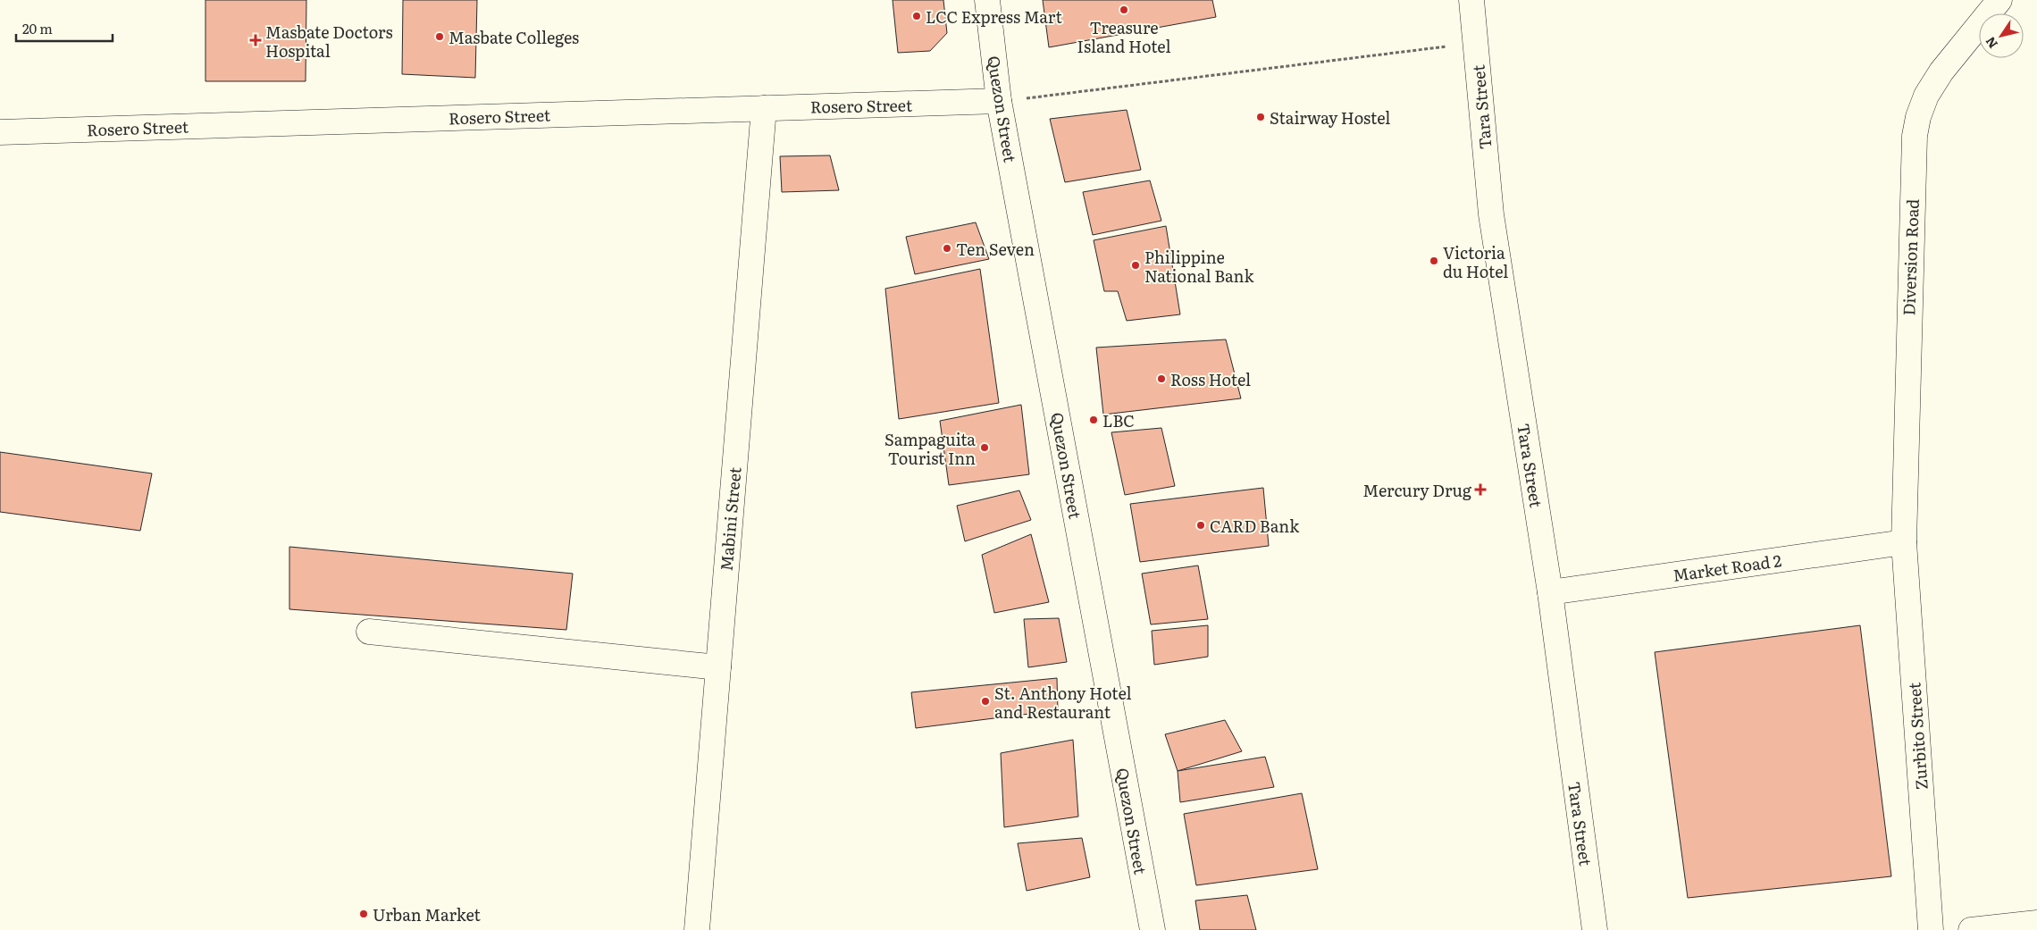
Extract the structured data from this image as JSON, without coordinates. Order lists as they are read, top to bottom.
{
  "streets": {
    "street": [
      "Rosero Street",
      "Tara Street",
      "Quezon Street",
      "Diversion Road",
      "Mabini Street",
      "Market Road 2",
      "Zurbito Street"
    ]
  },
  "crossings": [
    ["Rosero Street", "Quezon Street"],
    ["Rosero Street", "Mabini Street"],
    ["Tara Street", "Market Road 2"],
    ["Diversion Road", "Market Road 2"],
    ["Diversion Road", "Zurbito Street"],
    ["Market Road 2", "Zurbito Street"]
  ],
  "places": {
    "other": [
      "Treasure Island Hotel",
      "LCC Express Mart",
      "Masbate Colleges",
      "Stairway Hostel",
      "Ten Seven",
      "Victoria du Hotel",
      "Philippine National Bank",
      "Ross Hotel",
      "LBC",
      "Sampaguita Tourist Inn",
      "CARD Bank",
      "St. Anthony Hotel and Restaurant",
      "Urban Market"
    ],
    "health": ["Masbate Doctors Hospital", "Mercury Drug"]
  },
  "scale_bar": "20 m",
  "north": "bottom left"
}
